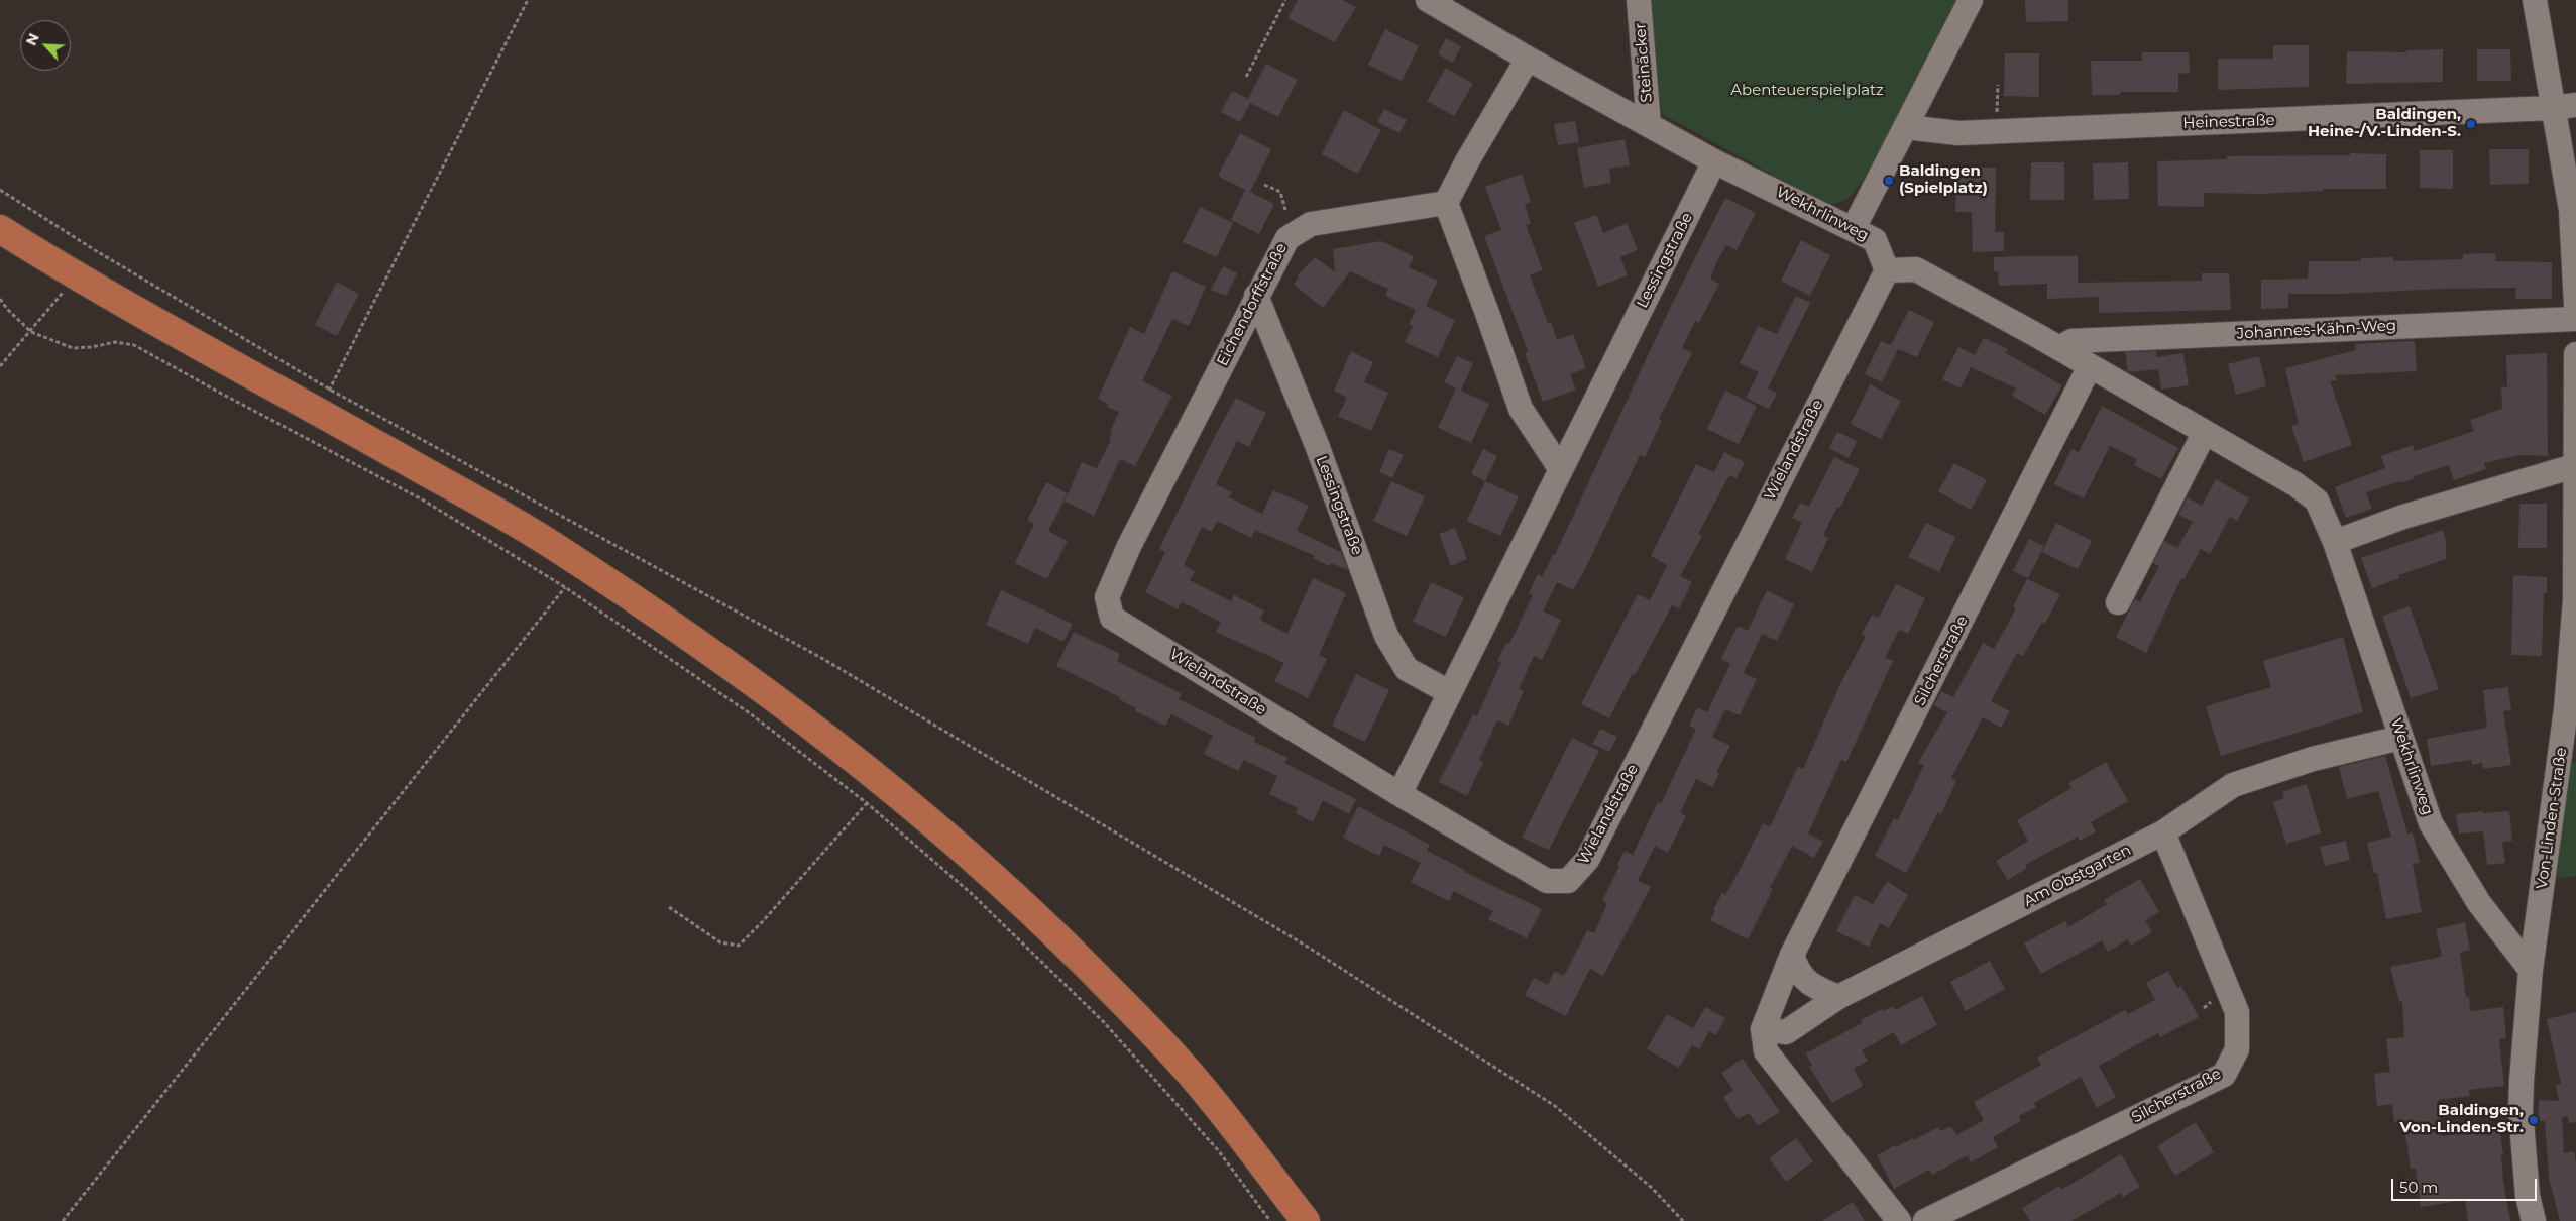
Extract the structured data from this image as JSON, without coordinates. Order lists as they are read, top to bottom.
{
  "streets": {
    "street": [
      "Steinäcker",
      "Heinestraße",
      "Wekhrlinweg",
      "Lessingstraße",
      "Eichendorffstraße",
      "Johannes-Kähn-Weg",
      "Wielandstraße",
      "Silcherstraße",
      "Von-Linden-Straße",
      "Am Obstgarten"
    ]
  },
  "crossings": [
    ["Steinäcker", "Wekhrlinweg"],
    ["Wekhrlinweg", "Lessingstraße"],
    ["Wekhrlinweg", "Johannes-Kähn-Weg"],
    ["Wekhrlinweg", "Wielandstraße"],
    ["Wekhrlinweg", "Silcherstraße"],
    ["Wekhrlinweg", "Von-Linden-Straße"],
    ["Wekhrlinweg", "Am Obstgarten"],
    ["Lessingstraße", "Eichendorffstraße"],
    ["Lessingstraße", "Wielandstraße"],
    ["Eichendorffstraße", "Wielandstraße"],
    ["Silcherstraße", "Am Obstgarten"]
  ],
  "parks": ["Abenteuerspielplatz"],
  "places": ["Baldingen, Heine-/V.-Linden-S.", "Baldingen (Spielplatz)", "Baldingen, Von-Linden-Str."],
  "scale_bar": "50 m",
  "north": "top left"
}
